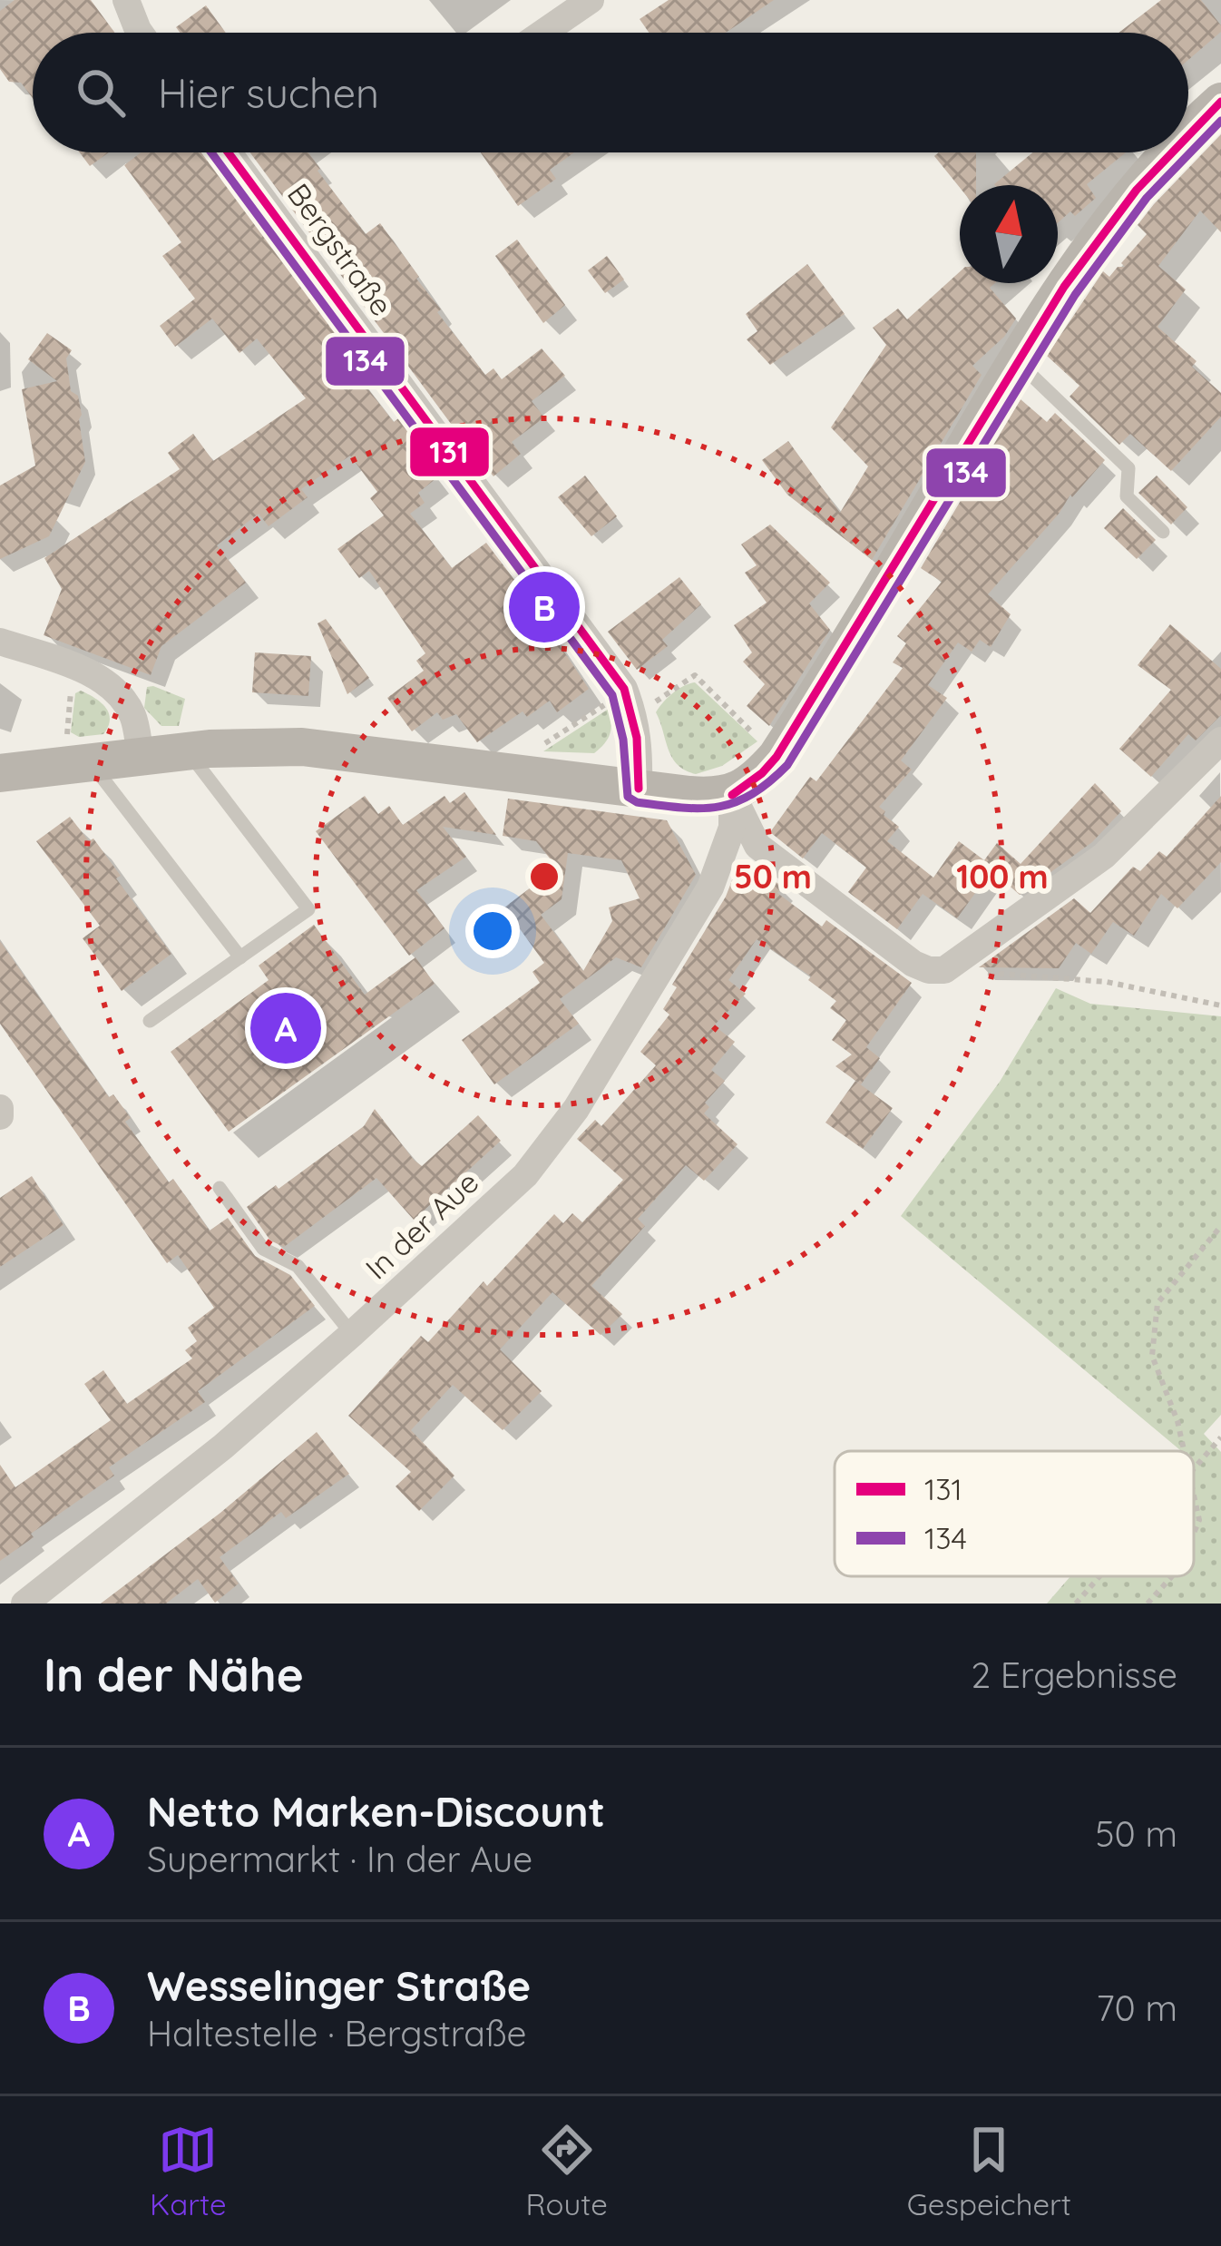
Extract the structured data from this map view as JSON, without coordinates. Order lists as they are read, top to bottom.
{
  "streets": {
    "street": ["Bergstraße", "In der Aue"]
  },
  "lines": ["transit line 131", "transit line 134"],
  "legend": ["131", "134"],
  "north": "top",
  "page": {
    "search": "Hier suchen",
    "pins": ["B", "A"],
    "heading": ["In der Nähe", "2 Ergebnisse"],
    "list": [
      {
        "mark": "A",
        "name": "Netto Marken-Discount",
        "note": "Supermarkt · In der Aue",
        "value": "50 m"
      },
      {
        "mark": "B",
        "name": "Wesselinger Straße",
        "note": "Haltestelle · Bergstraße",
        "value": "70 m"
      }
    ],
    "nav": ["Karte", "Route", "Gespeichert"]
  },
  "rings": ["50 m", "100 m"]
}
